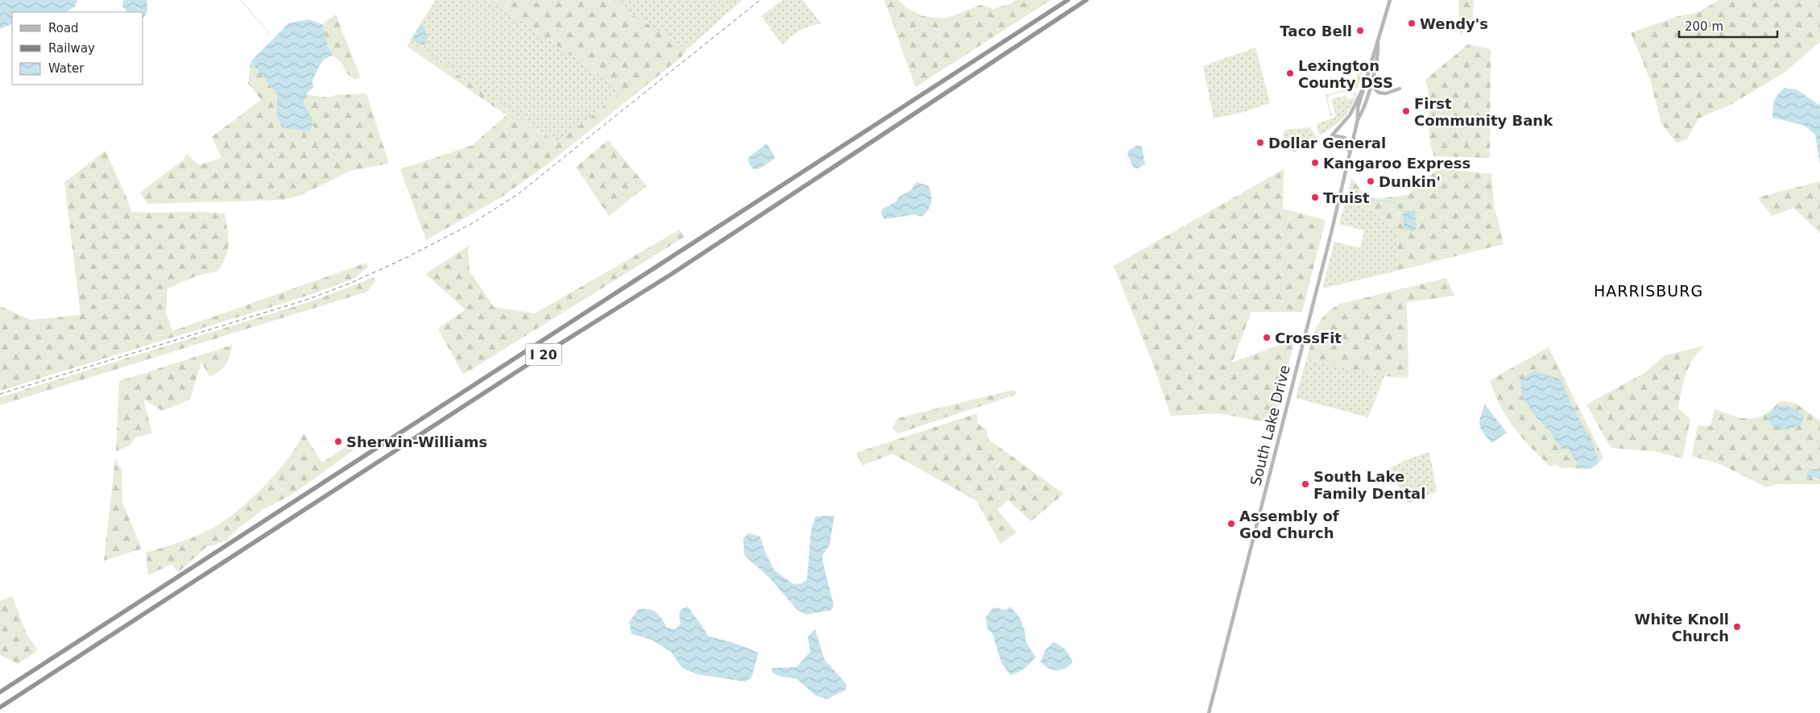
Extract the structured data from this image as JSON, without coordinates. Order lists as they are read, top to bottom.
{
  "streets": {
    "highway": ["I 20"],
    "main road": ["South Lake Drive"]
  },
  "districts": ["HARRISBURG"],
  "places": [
    "Wendy's",
    "Taco Bell",
    "Lexington County DSS",
    "First Community Bank",
    "Dollar General",
    "Kangaroo Express",
    "Dunkin'",
    "Truist",
    "CrossFit",
    "Sherwin-Williams",
    "South Lake Family Dental",
    "Assembly of God Church",
    "White Knoll Church"
  ],
  "legend": ["Road", "Railway", "Water"],
  "scale_bar": "200 m"
}
